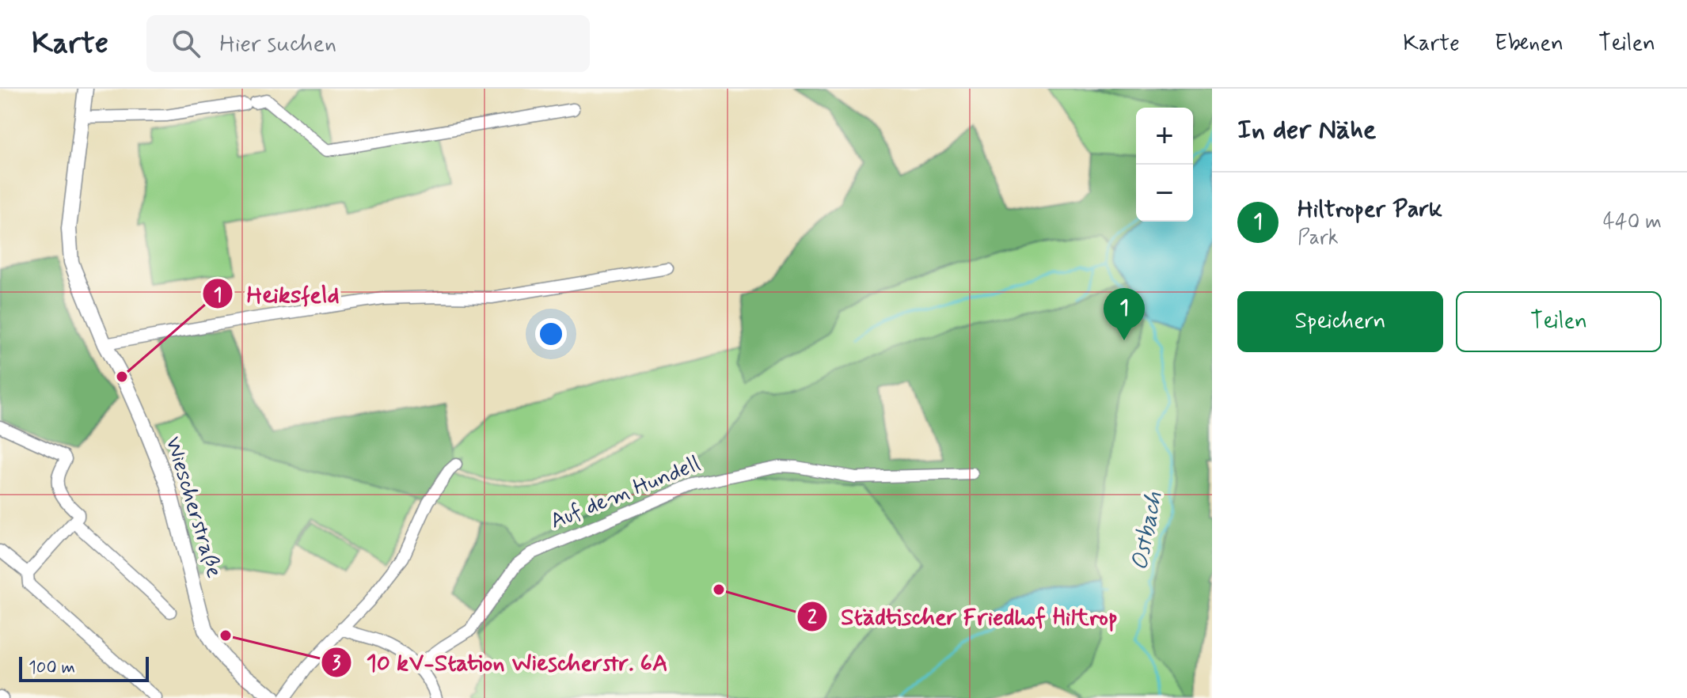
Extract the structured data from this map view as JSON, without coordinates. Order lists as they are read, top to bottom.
{
  "streets": {
    "main road": ["Wiescherstraße"],
    "street": ["Auf dem Hundell"]
  },
  "water": ["Ostbach"],
  "places": ["Heiksfeld", "Städtischer Friedhof Hiltrop", "10 kV-Station Wiescherstr. 6A"],
  "scale_bar": "100 m",
  "page": {
    "header": "Karte",
    "search": "Hier suchen",
    "nav": ["Karte", "Ebenen", "Teilen"],
    "heading": "In der Nähe",
    "map_buttons": ["+", "−"],
    "list": [
      {
        "mark": "1",
        "name": "Hiltroper Park",
        "note": "Park",
        "value": "440 m"
      }
    ],
    "buttons": ["Speichern", "Teilen"],
    "pins": "1",
    "scale": "100 m"
  }
}
